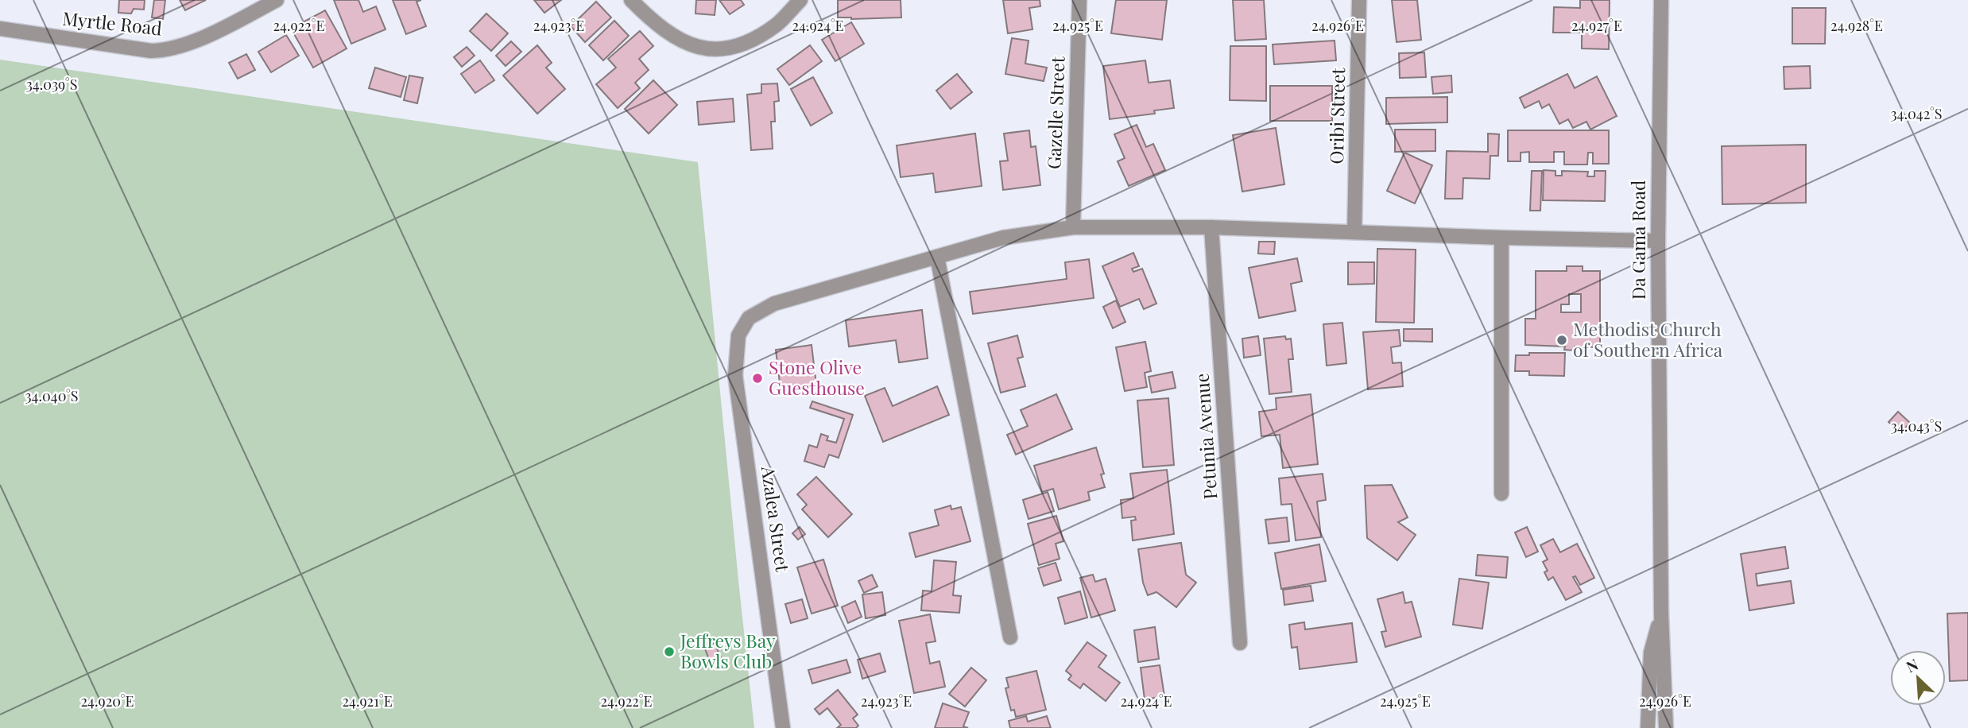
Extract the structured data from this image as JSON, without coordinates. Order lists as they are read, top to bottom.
{
  "streets": {
    "street": [
      "Myrtle Road",
      "Gazelle Street",
      "Oribi Street",
      "Da Gama Road",
      "Petunia Avenue",
      "Azalea Street"
    ]
  },
  "places": ["Methodist Church of Southern Africa", "Stone Olive Guesthouse", "Jeffreys Bay Bowls Club"],
  "north": "top left",
  "coordinates": [
    "24.922°E",
    "24.923°E",
    "24.924°E",
    "24.925°E",
    "24.926°E",
    "24.927°E",
    "24.928°E",
    "34.039°S",
    "34.042°S",
    "34.040°S",
    "34.043°S",
    "24.920°E",
    "24.921°E"
  ]
}
